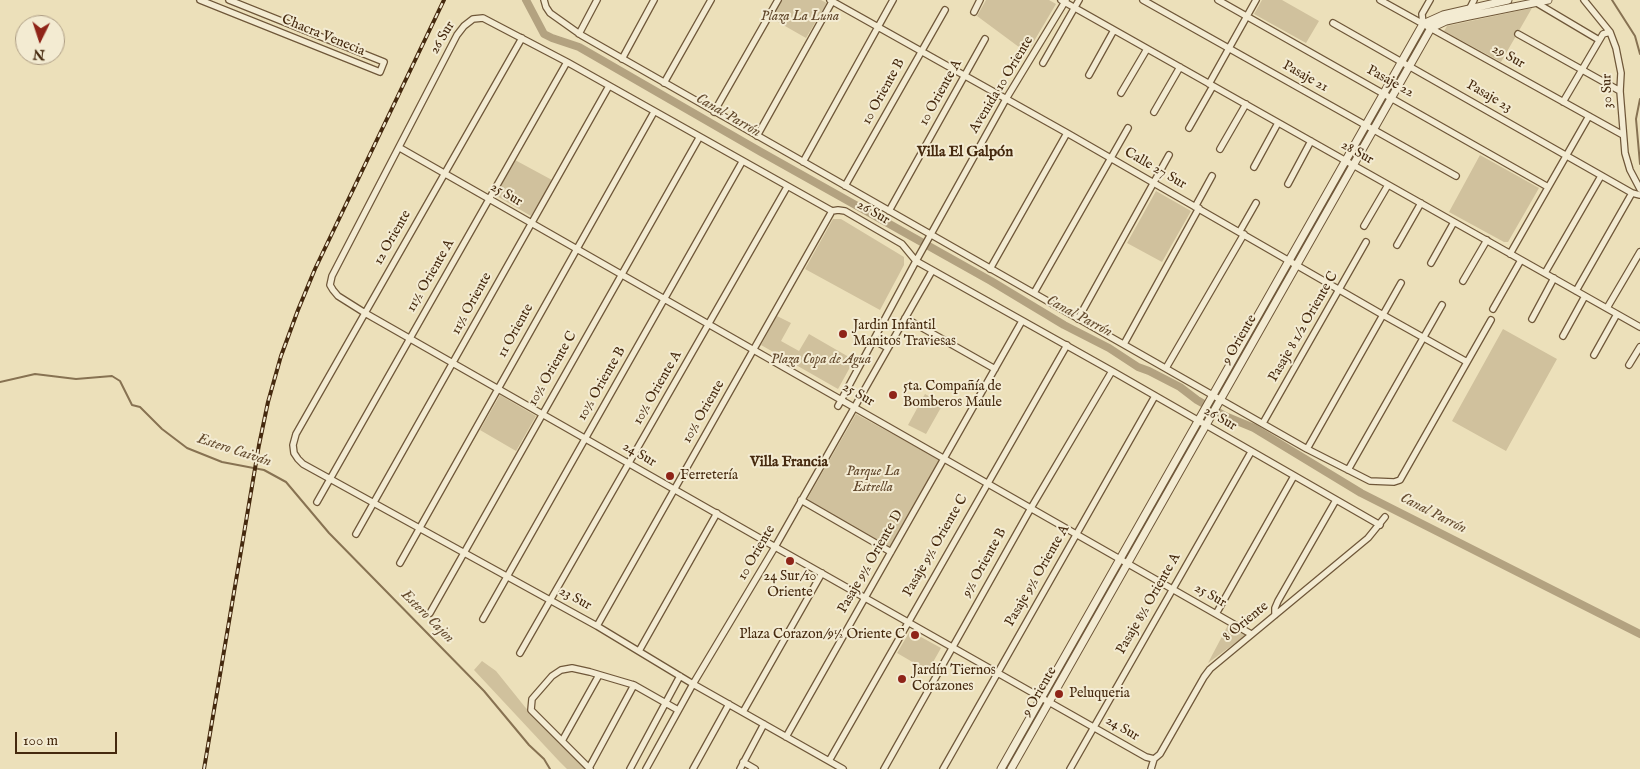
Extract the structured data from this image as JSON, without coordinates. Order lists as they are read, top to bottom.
{
  "streets": {
    "street": [
      "Chacra Venecia",
      "26 Sur",
      "29 Sur",
      "Pasaje 21",
      "Pasaje 22",
      "Avenida 10 Oriente",
      "30 Sur",
      "10 Oriente B",
      "10 Oriente A",
      "Pasaje 23",
      "28 Sur",
      "Calle 27 Sur",
      "25 Sur",
      "12 Oriente",
      "11½ Oriente A",
      "11½ Oriente",
      "Pasaje 8 1/2 Oriente C",
      "11 Oriente",
      "9 Oriente",
      "10½ Oriente C",
      "10½ Oriente B",
      "10½ Oriente A",
      "10½ Oriente",
      "24 Sur",
      "Pasaje 9½ Oriente C",
      "10 Oriente",
      "Pasaje 9½ Oriente D",
      "9½ Oriente B",
      "Pasaje 9½ Oriente A",
      "23 Sur",
      "Pasaje 8½ Oriente A",
      "8 Oriente"
    ]
  },
  "crossings": [
    ["26 Sur", "Avenida 10 Oriente"],
    ["26 Sur", "10 Oriente B"],
    ["26 Sur", "10 Oriente A"],
    ["26 Sur", "Calle 27 Sur"],
    ["26 Sur", "25 Sur"],
    ["26 Sur", "12 Oriente"],
    ["26 Sur", "11½ Oriente A"],
    ["26 Sur", "11½ Oriente"],
    ["26 Sur", "Pasaje 8 1/2 Oriente C"],
    ["26 Sur", "11 Oriente"],
    ["26 Sur", "9 Oriente"],
    ["26 Sur", "10½ Oriente C"],
    ["26 Sur", "10½ Oriente B"],
    ["26 Sur", "10½ Oriente A"],
    ["26 Sur", "10½ Oriente"],
    ["26 Sur", "24 Sur"],
    ["26 Sur", "Pasaje 9½ Oriente C"],
    ["26 Sur", "10 Oriente"],
    ["26 Sur", "Pasaje 9½ Oriente D"],
    ["26 Sur", "9½ Oriente B"],
    ["26 Sur", "Pasaje 9½ Oriente A"],
    ["26 Sur", "Pasaje 8½ Oriente A"],
    ["26 Sur", "8 Oriente"],
    ["29 Sur", "30 Sur"],
    ["29 Sur", "9 Oriente"],
    ["Pasaje 21", "9 Oriente"],
    ["Pasaje 22", "9 Oriente"],
    ["Avenida 10 Oriente", "28 Sur"],
    ["Avenida 10 Oriente", "Calle 27 Sur"],
    ["10 Oriente B", "Calle 27 Sur"],
    ["10 Oriente A", "Calle 27 Sur"],
    ["Pasaje 23", "9 Oriente"],
    ["28 Sur", "9 Oriente"],
    ["Calle 27 Sur", "Pasaje 8 1/2 Oriente C"],
    ["Calle 27 Sur", "9 Oriente"],
    ["25 Sur", "12 Oriente"],
    ["25 Sur", "11½ Oriente A"],
    ["25 Sur", "11½ Oriente"],
    ["25 Sur", "11 Oriente"],
    ["25 Sur", "9 Oriente"],
    ["25 Sur", "10½ Oriente C"],
    ["25 Sur", "10½ Oriente B"],
    ["25 Sur", "10½ Oriente A"],
    ["25 Sur", "10½ Oriente"],
    ["25 Sur", "24 Sur"],
    ["25 Sur", "Pasaje 9½ Oriente C"],
    ["25 Sur", "10 Oriente"],
    ["25 Sur", "Pasaje 9½ Oriente D"],
    ["25 Sur", "9½ Oriente B"],
    ["25 Sur", "Pasaje 9½ Oriente A"],
    ["25 Sur", "Pasaje 8½ Oriente A"],
    ["25 Sur", "8 Oriente"],
    ["12 Oriente", "24 Sur"],
    ["12 Oriente", "23 Sur"],
    ["11½ Oriente A", "24 Sur"],
    ["11½ Oriente A", "23 Sur"],
    ["11½ Oriente", "24 Sur"],
    ["11½ Oriente", "23 Sur"],
    ["11 Oriente", "24 Sur"],
    ["11 Oriente", "23 Sur"],
    ["9 Oriente", "24 Sur"],
    ["10½ Oriente C", "24 Sur"],
    ["10½ Oriente C", "23 Sur"],
    ["10½ Oriente B", "24 Sur"],
    ["10½ Oriente B", "23 Sur"],
    ["10½ Oriente A", "24 Sur"],
    ["10½ Oriente A", "23 Sur"],
    ["10½ Oriente", "24 Sur"],
    ["10½ Oriente", "23 Sur"],
    ["24 Sur", "Pasaje 9½ Oriente C"],
    ["24 Sur", "10 Oriente"],
    ["24 Sur", "Pasaje 9½ Oriente D"],
    ["24 Sur", "9½ Oriente B"],
    ["24 Sur", "Pasaje 9½ Oriente A"],
    ["24 Sur", "Pasaje 8½ Oriente A"],
    ["24 Sur", "8 Oriente"],
    ["Pasaje 9½ Oriente C", "23 Sur"],
    ["10 Oriente", "23 Sur"],
    ["Pasaje 9½ Oriente D", "23 Sur"]
  ],
  "districts": ["Villa El Galpón", "Villa Francia"],
  "water": ["Canal Parrón", "Estero Caiván", "Estero Cajon"],
  "parks": ["Plaza La Luna", "Plaza Copa de Agua", "Parque La Estrella"],
  "places": [
    "Jardin Infantil Manitos Traviesas",
    "5ta. Compañía de Bomberos Maule",
    "Ferretería",
    "24 Sur/10 Oriente",
    "Plaza Corazon/9½ Oriente C",
    "Jardín Tiernos Corazones",
    "Peluqueria"
  ],
  "scale_bar": "100 m",
  "north": "bottom"
}
